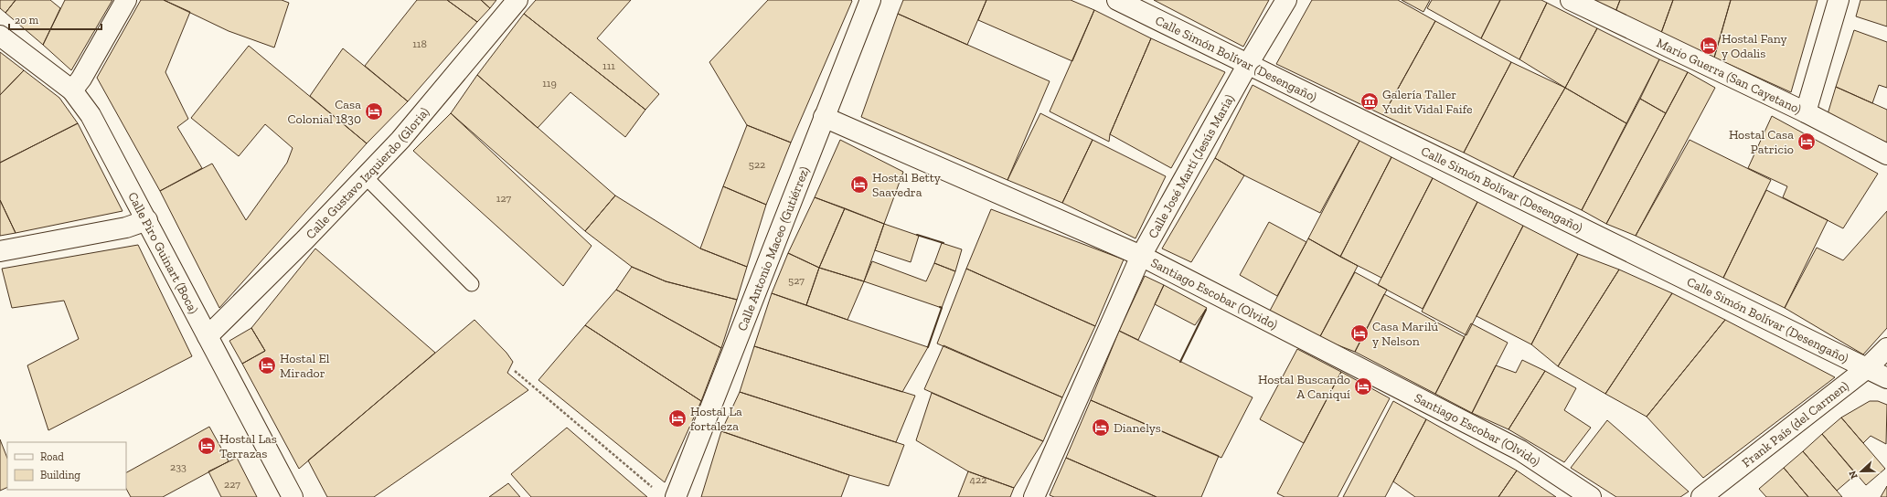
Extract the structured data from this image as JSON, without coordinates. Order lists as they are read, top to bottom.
{
  "streets": {
    "street": [
      "Calle Simón Bolívar (Desengaño)",
      "Mario Guerra (San Cayetano)",
      "Calle José Martí (Jesús María)",
      "Calle Gustavo Izquierdo (Gloria)",
      "Calle Antonio Maceo (Gutiérrez)",
      "Calle Piro Guinart (Boca)",
      "Santiago Escobar (Olvido)",
      "Frank País (del Carmen)"
    ]
  },
  "crossings": [
    ["Calle Simón Bolívar (Desengaño)", "Calle José Martí (Jesús María)"],
    ["Calle Simón Bolívar (Desengaño)", "Frank País (del Carmen)"],
    ["Calle José Martí (Jesús María)", "Santiago Escobar (Olvido)"],
    ["Calle Gustavo Izquierdo (Gloria)", "Calle Piro Guinart (Boca)"],
    ["Calle Antonio Maceo (Gutiérrez)", "Santiago Escobar (Olvido)"]
  ],
  "places": {
    "hotel": [
      "Hostal Fany y Odalis",
      "Casa Colonial 1830",
      "Hostal Casa Patricio",
      "Hostal Betty Saavedra",
      "Casa Marilú y Nelson",
      "Hostal El Mirador",
      "Hostal Buscando A Caniquí",
      "Hostal La fortaleza",
      "Dianelys",
      "Hostal Las Terrazas"
    ],
    "museum": ["Galería Taller Yudit Vidal Faife"]
  },
  "house_numbers": [
    "118",
    "111",
    "119",
    "522",
    "127",
    "527",
    "233",
    "422",
    "227"
  ],
  "legend": ["Road", "Building"],
  "scale_bar": "20 m",
  "north": "left"
}
